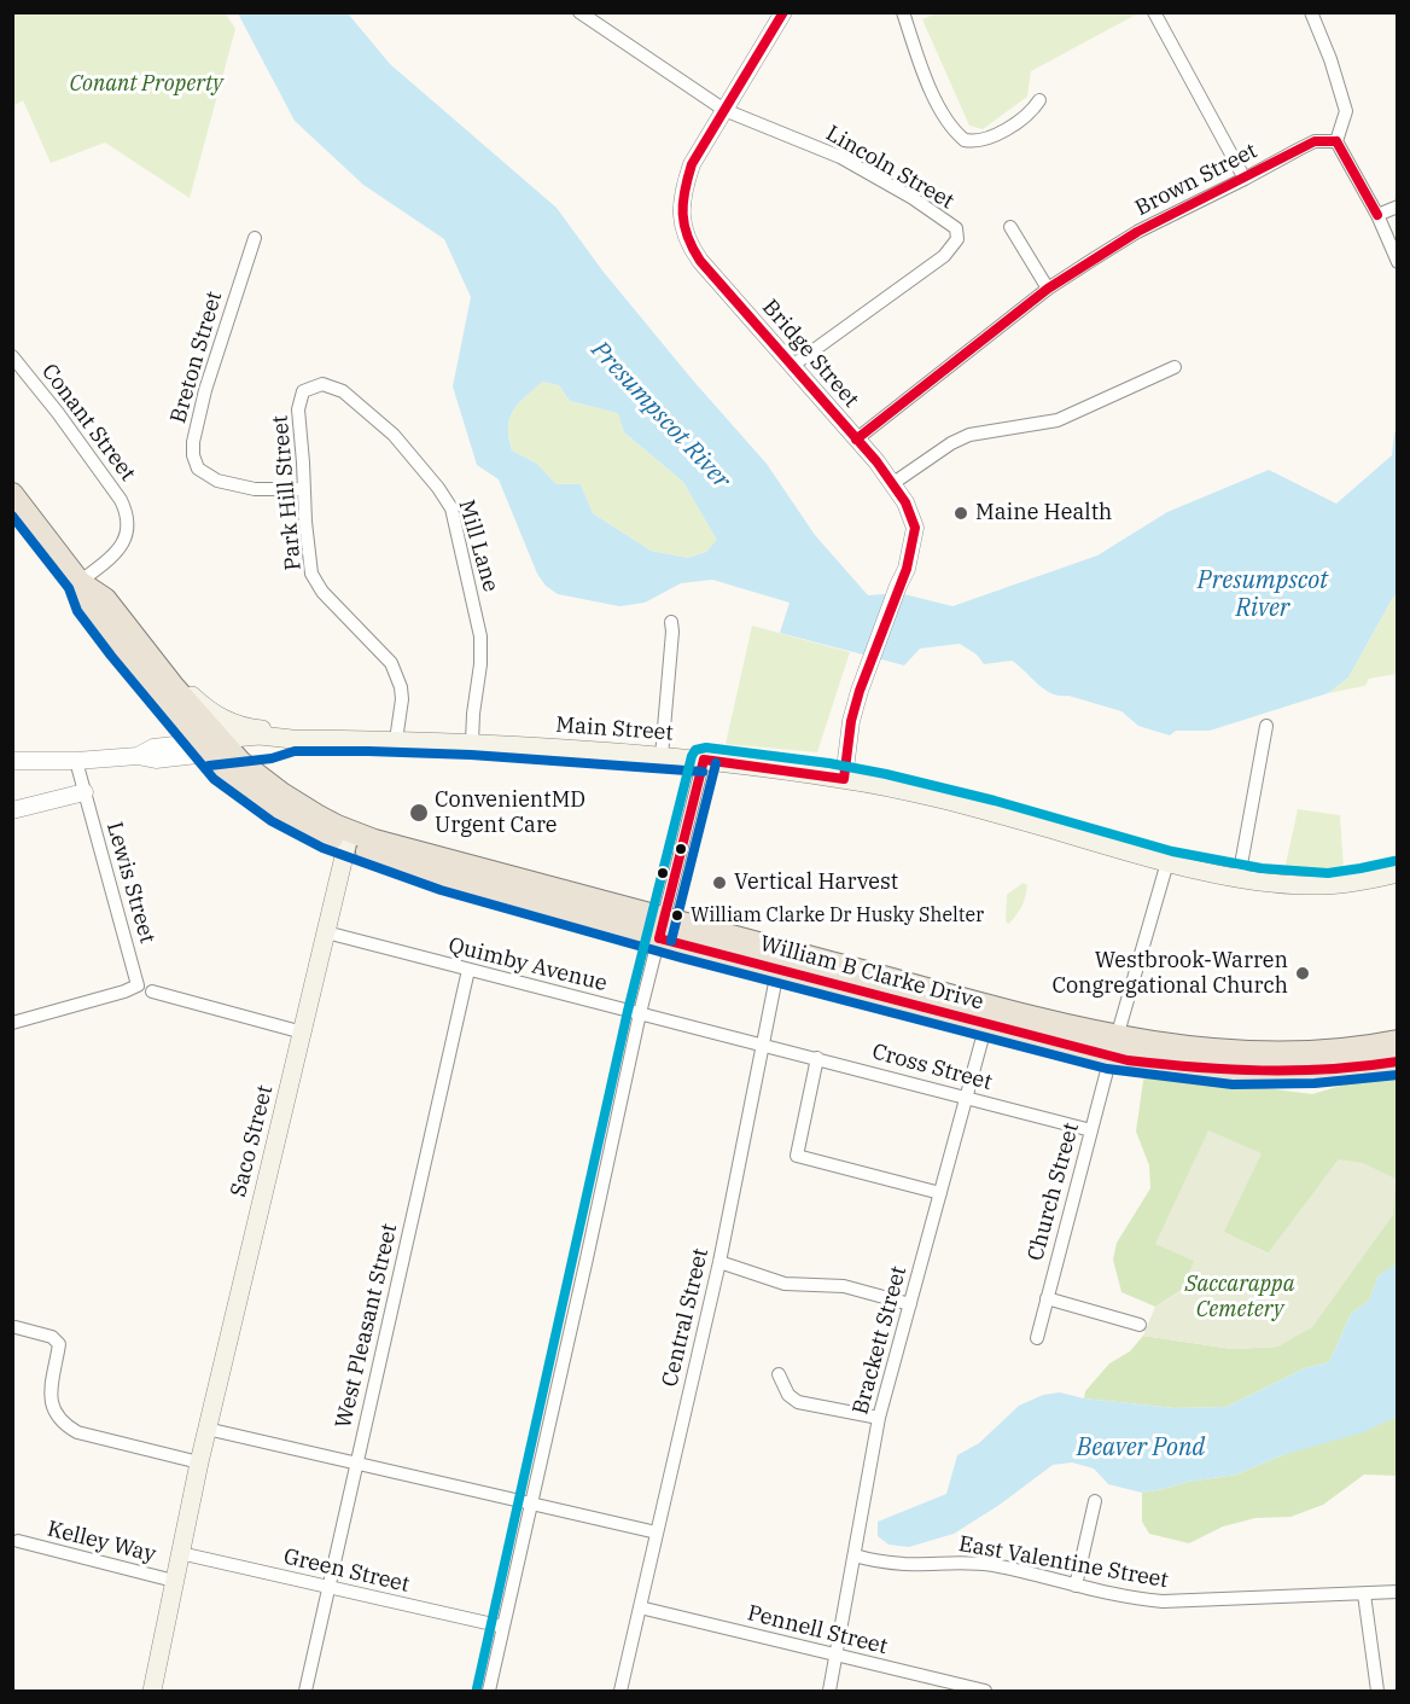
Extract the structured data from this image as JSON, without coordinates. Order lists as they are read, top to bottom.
{
  "streets": {
    "highway": ["William B Clarke Drive"],
    "main road": ["Main Street", "Saco Street"],
    "street": [
      "Lincoln Street",
      "Brown Street",
      "Bridge Street",
      "Breton Street",
      "Conant Street",
      "Park Hill Street",
      "Mill Lane",
      "Lewis Street",
      "Quimby Avenue",
      "Cross Street",
      "Church Street",
      "Central Street",
      "West Pleasant Street",
      "Brackett Street",
      "Kelley Way",
      "East Valentine Street",
      "Green Street",
      "Pennell Street"
    ]
  },
  "crossings": [
    ["Lincoln Street", "Bridge Street"],
    ["Brown Street", "Bridge Street"],
    ["Bridge Street", "Main Street"],
    ["Breton Street", "Park Hill Street"],
    ["Park Hill Street", "Mill Lane"],
    ["Park Hill Street", "Main Street"],
    ["Mill Lane", "Main Street"],
    ["Main Street", "William B Clarke Drive"],
    ["Main Street", "Church Street"],
    ["Quimby Avenue", "Cross Street"],
    ["Quimby Avenue", "Saco Street"],
    ["Quimby Avenue", "Central Street"],
    ["Quimby Avenue", "West Pleasant Street"],
    ["William B Clarke Drive", "Saco Street"],
    ["William B Clarke Drive", "Church Street"],
    ["William B Clarke Drive", "Central Street"],
    ["William B Clarke Drive", "Brackett Street"],
    ["Cross Street", "Church Street"],
    ["Cross Street", "Central Street"],
    ["Cross Street", "Brackett Street"],
    ["Saco Street", "Kelley Way"],
    ["Saco Street", "Green Street"],
    ["Central Street", "Pennell Street"],
    ["West Pleasant Street", "Green Street"],
    ["Brackett Street", "East Valentine Street"],
    ["Brackett Street", "Pennell Street"]
  ],
  "water": ["Presumpscot River", "Beaver Pond"],
  "parks": ["Conant Property", "Saccarappa Cemetery"],
  "places": [
    "Maine Health",
    "ConvenientMD Urgent Care",
    "Vertical Harvest",
    "William Clarke Dr Husky Shelter",
    "Westbrook-Warren Congregational Church"
  ]
}
